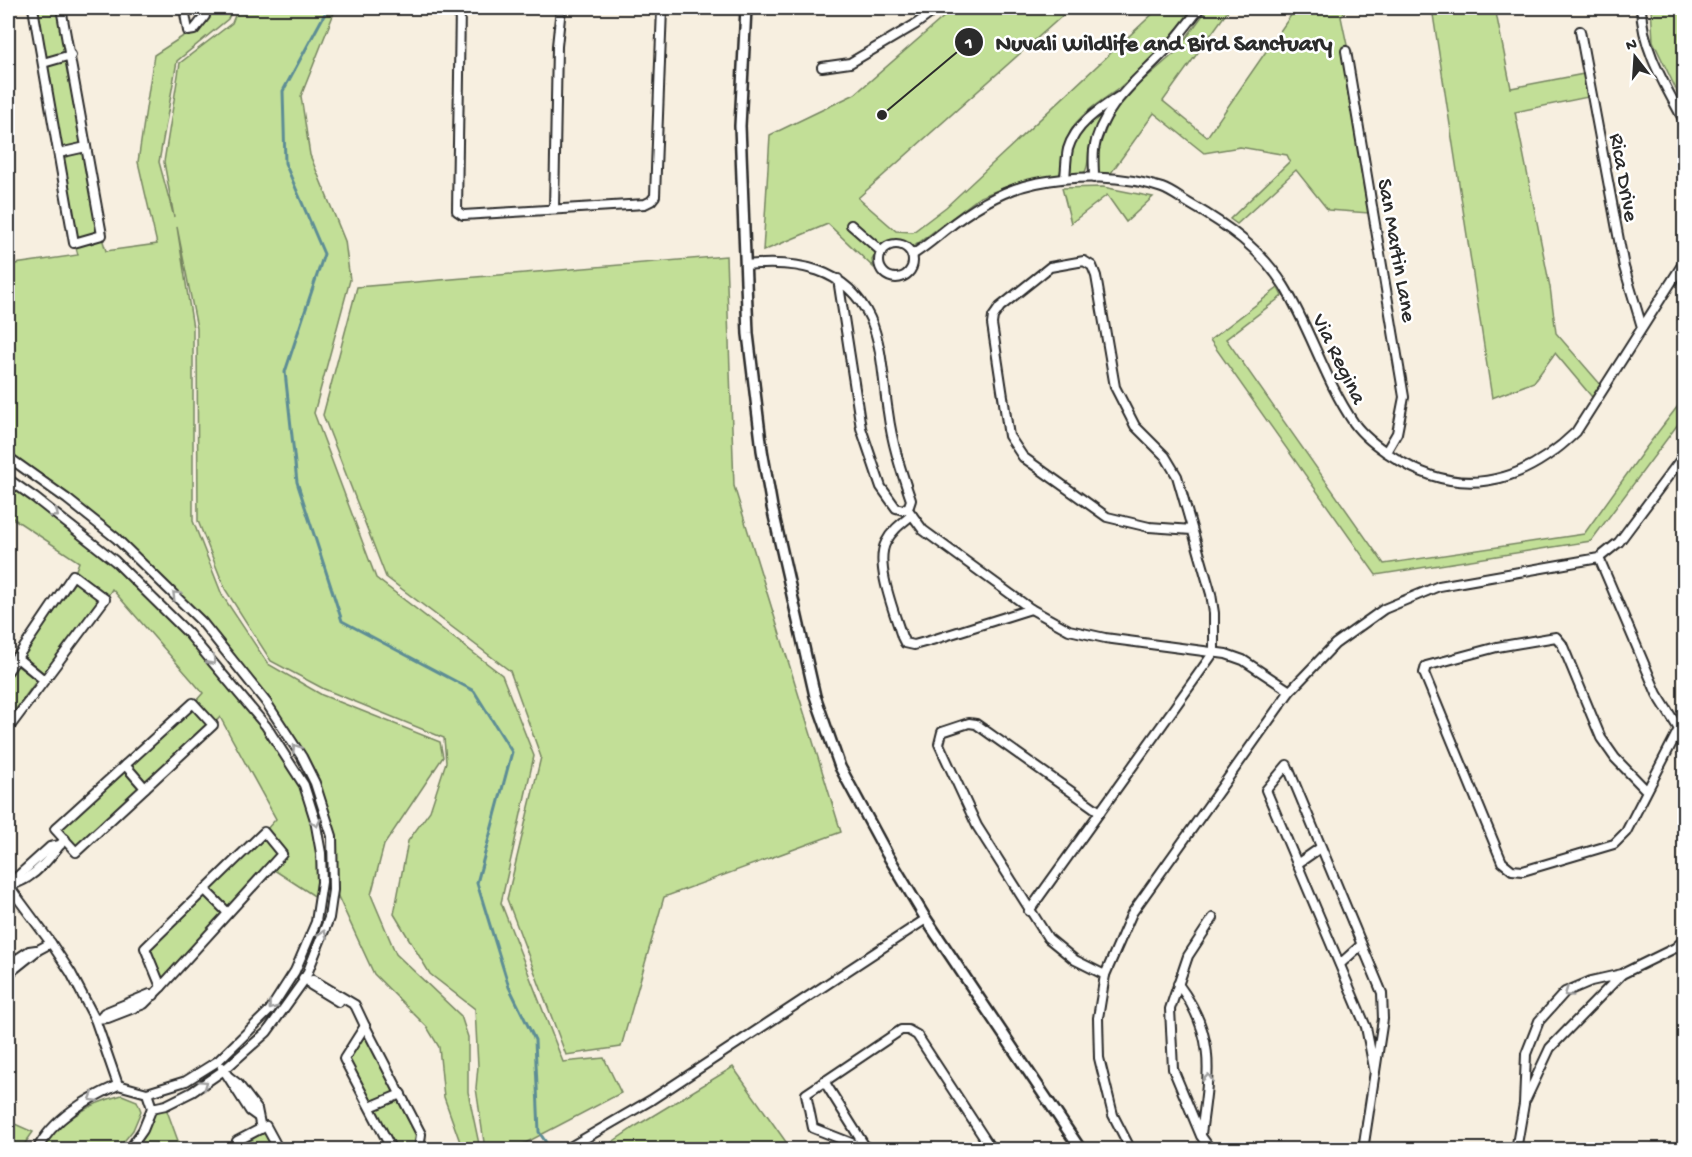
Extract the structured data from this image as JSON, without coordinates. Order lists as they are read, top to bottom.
{
  "streets": {
    "street": ["Rica Drive", "San Martin Lane", "Via Regina"]
  },
  "crossings": [
    ["Rica Drive", "Via Regina"],
    ["San Martin Lane", "Via Regina"]
  ],
  "places": ["Nuvali Wildlife and Bird Sanctuary"],
  "north": "top"
}
